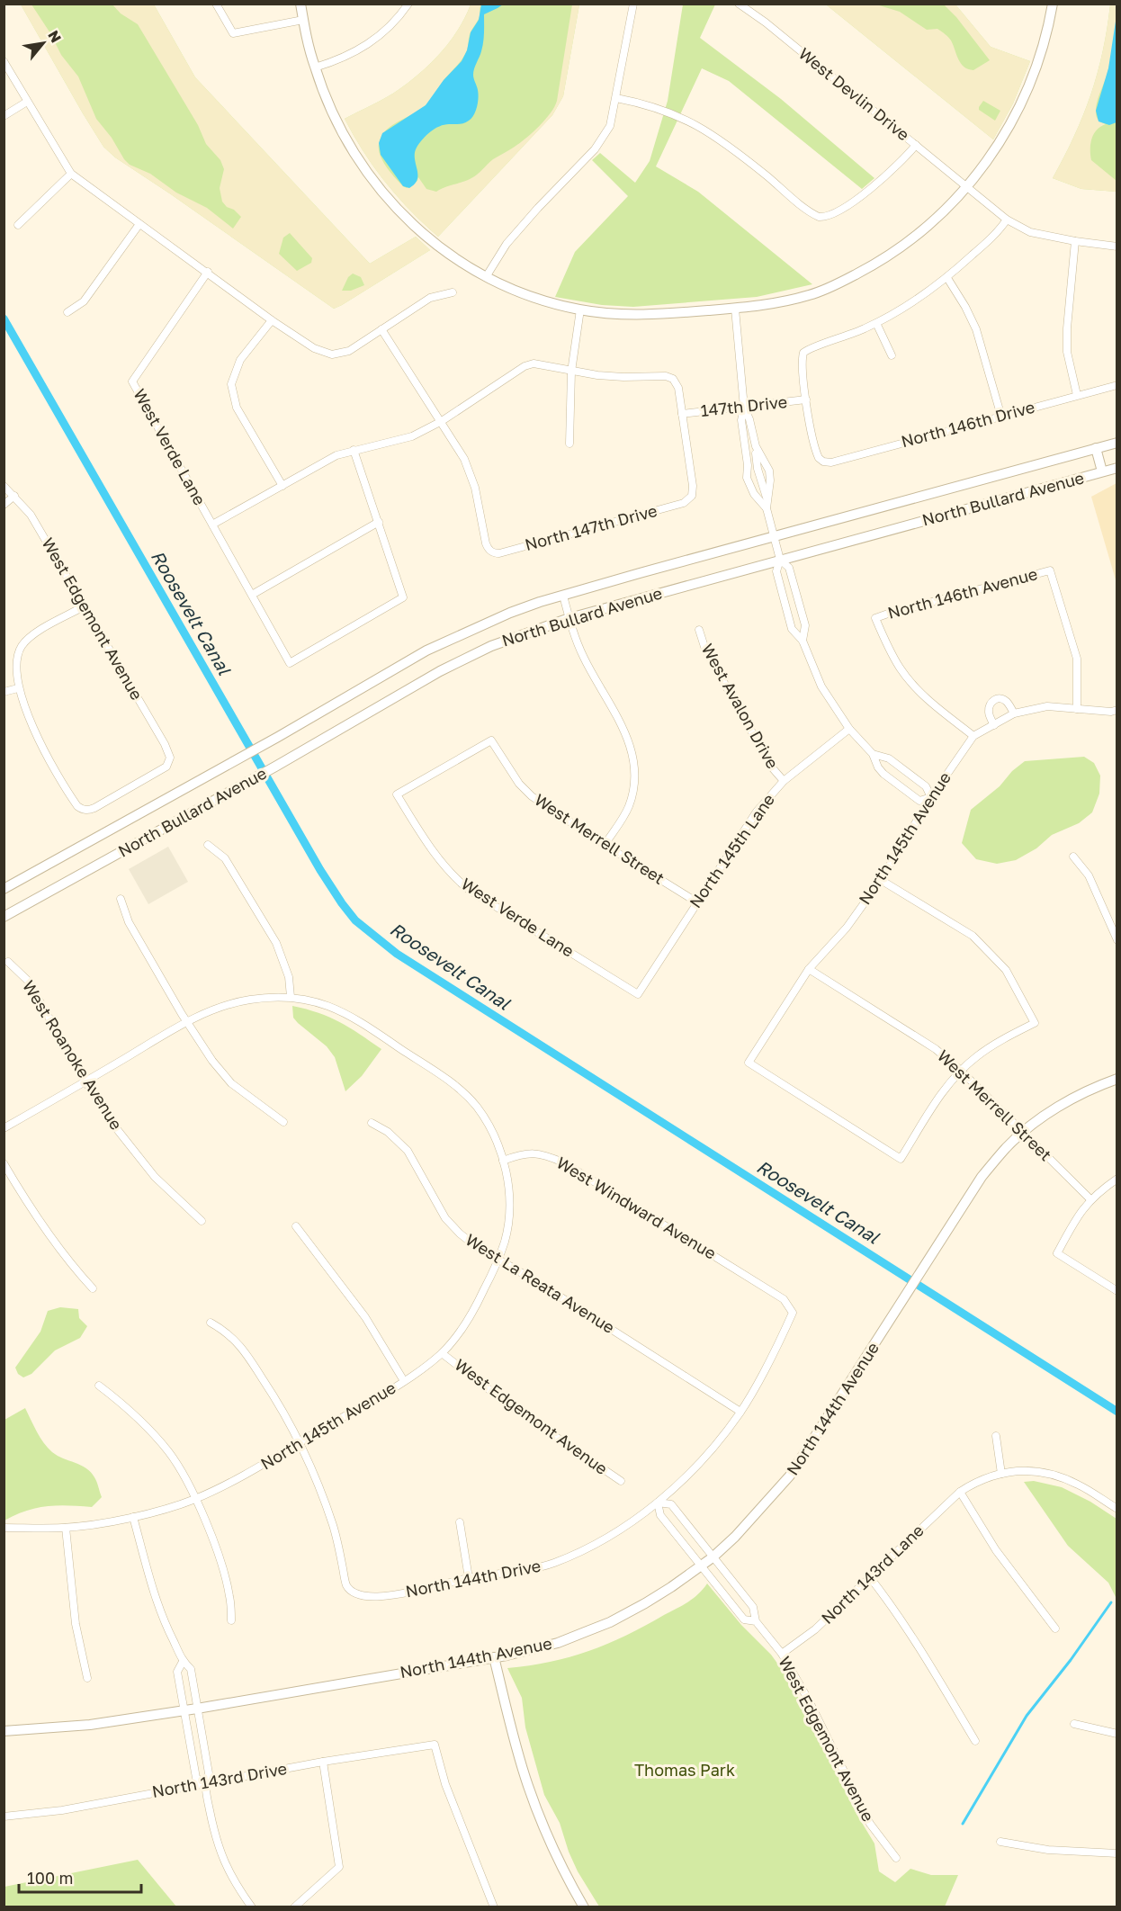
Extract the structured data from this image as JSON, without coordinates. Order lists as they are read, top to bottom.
{
  "streets": {
    "main road": ["North Bullard Avenue", "North 144th Avenue"],
    "street": [
      "West Devlin Drive",
      "147th Drive",
      "North 146th Drive",
      "West Verde Lane",
      "North 147th Drive",
      "North 146th Avenue",
      "West Edgemont Avenue",
      "West Avalon Drive",
      "North 145th Avenue",
      "West Merrell Street",
      "North 145th Lane",
      "West Roanoke Avenue",
      "West Windward Avenue",
      "West La Reata Avenue",
      "North 143rd Lane",
      "North 144th Drive",
      "North 143rd Drive"
    ]
  },
  "crossings": [
    ["147th Drive", "North 146th Drive"],
    ["147th Drive", "North 147th Drive"],
    ["West Verde Lane", "West Merrell Street"],
    ["West Verde Lane", "North 145th Lane"],
    ["North 146th Avenue", "North 145th Avenue"],
    ["West Edgemont Avenue", "North 145th Avenue"],
    ["West Edgemont Avenue", "North 144th Avenue"],
    ["West Edgemont Avenue", "North 143rd Lane"],
    ["West Edgemont Avenue", "North 144th Drive"],
    ["West Avalon Drive", "North 145th Lane"],
    ["North 145th Avenue", "West Merrell Street"],
    ["North 145th Avenue", "West Windward Avenue"],
    ["North 145th Avenue", "West La Reata Avenue"],
    ["North 145th Avenue", "North 144th Drive"],
    ["West Merrell Street", "North 145th Lane"],
    ["West Merrell Street", "North 144th Avenue"],
    ["West Windward Avenue", "North 144th Drive"],
    ["West La Reata Avenue", "North 144th Drive"]
  ],
  "water": ["Roosevelt Canal"],
  "parks": ["Thomas Park"],
  "scale_bar": "100 m",
  "north": "top right"
}
